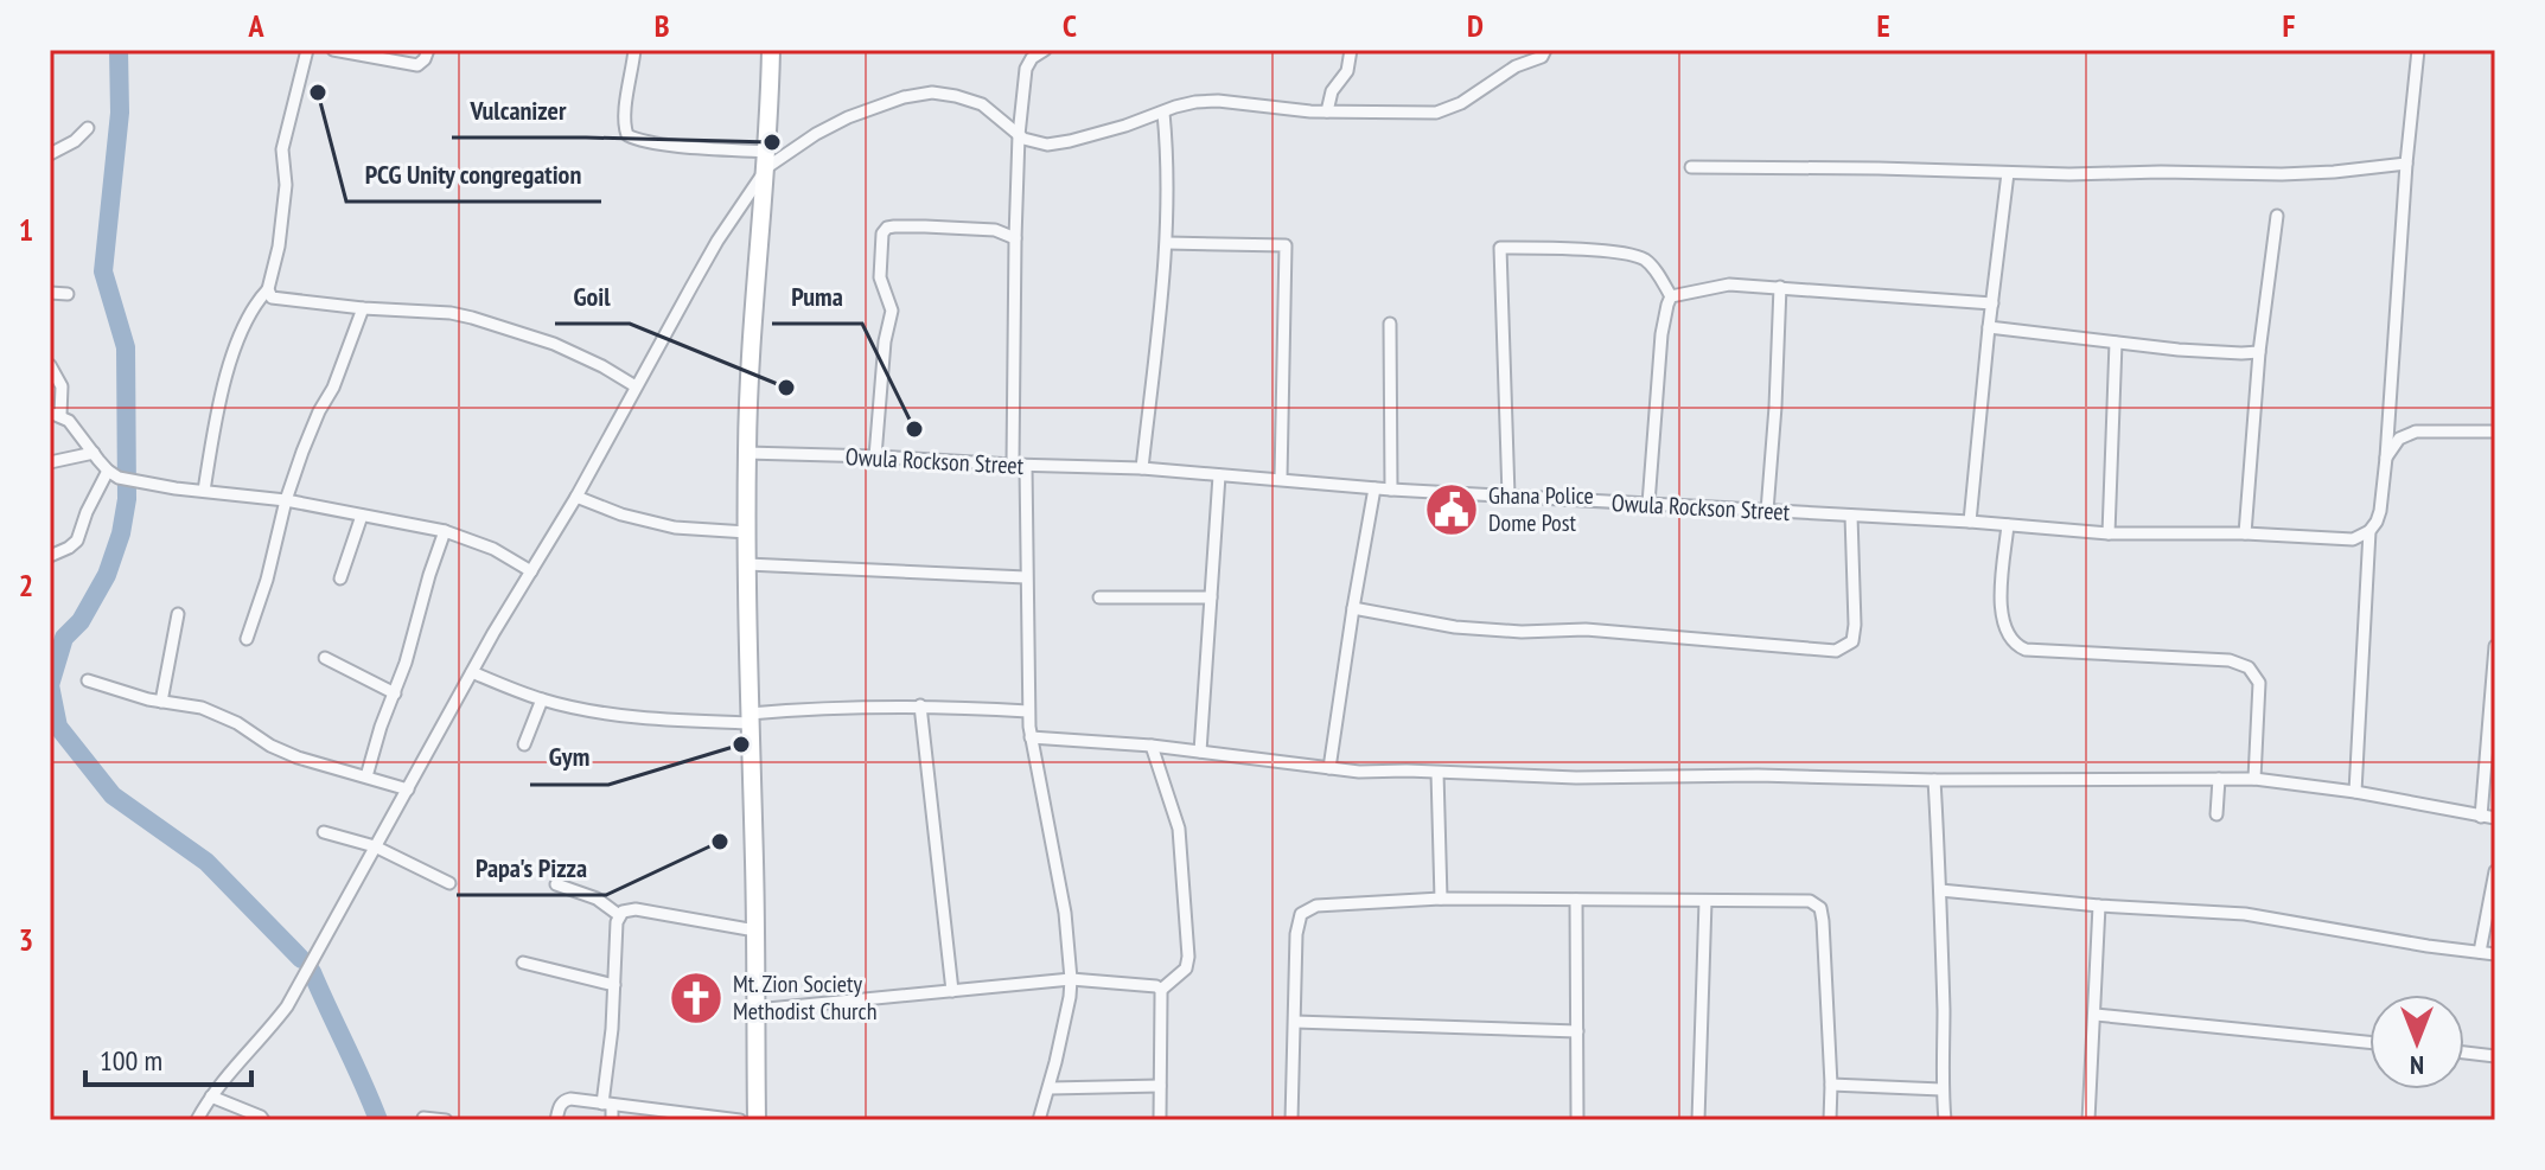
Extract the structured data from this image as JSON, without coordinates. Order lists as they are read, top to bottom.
{
  "streets": {
    "street": ["Owula Rockson Street"]
  },
  "places": {
    "other": [
      "PCG Unity congregation",
      "Vulcanizer",
      "Goil",
      "Puma",
      "Gym",
      "Papa's Pizza"
    ],
    "public building": ["Ghana Police Dome Post"],
    "church": ["Mt. Zion Society Methodist Church"]
  },
  "scale_bar": "100 m",
  "north": "bottom",
  "grid": {
    "columns": [
      "A",
      "B",
      "C",
      "D",
      "E",
      "F"
    ],
    "rows": ["1", "2", "3"]
  }
}
